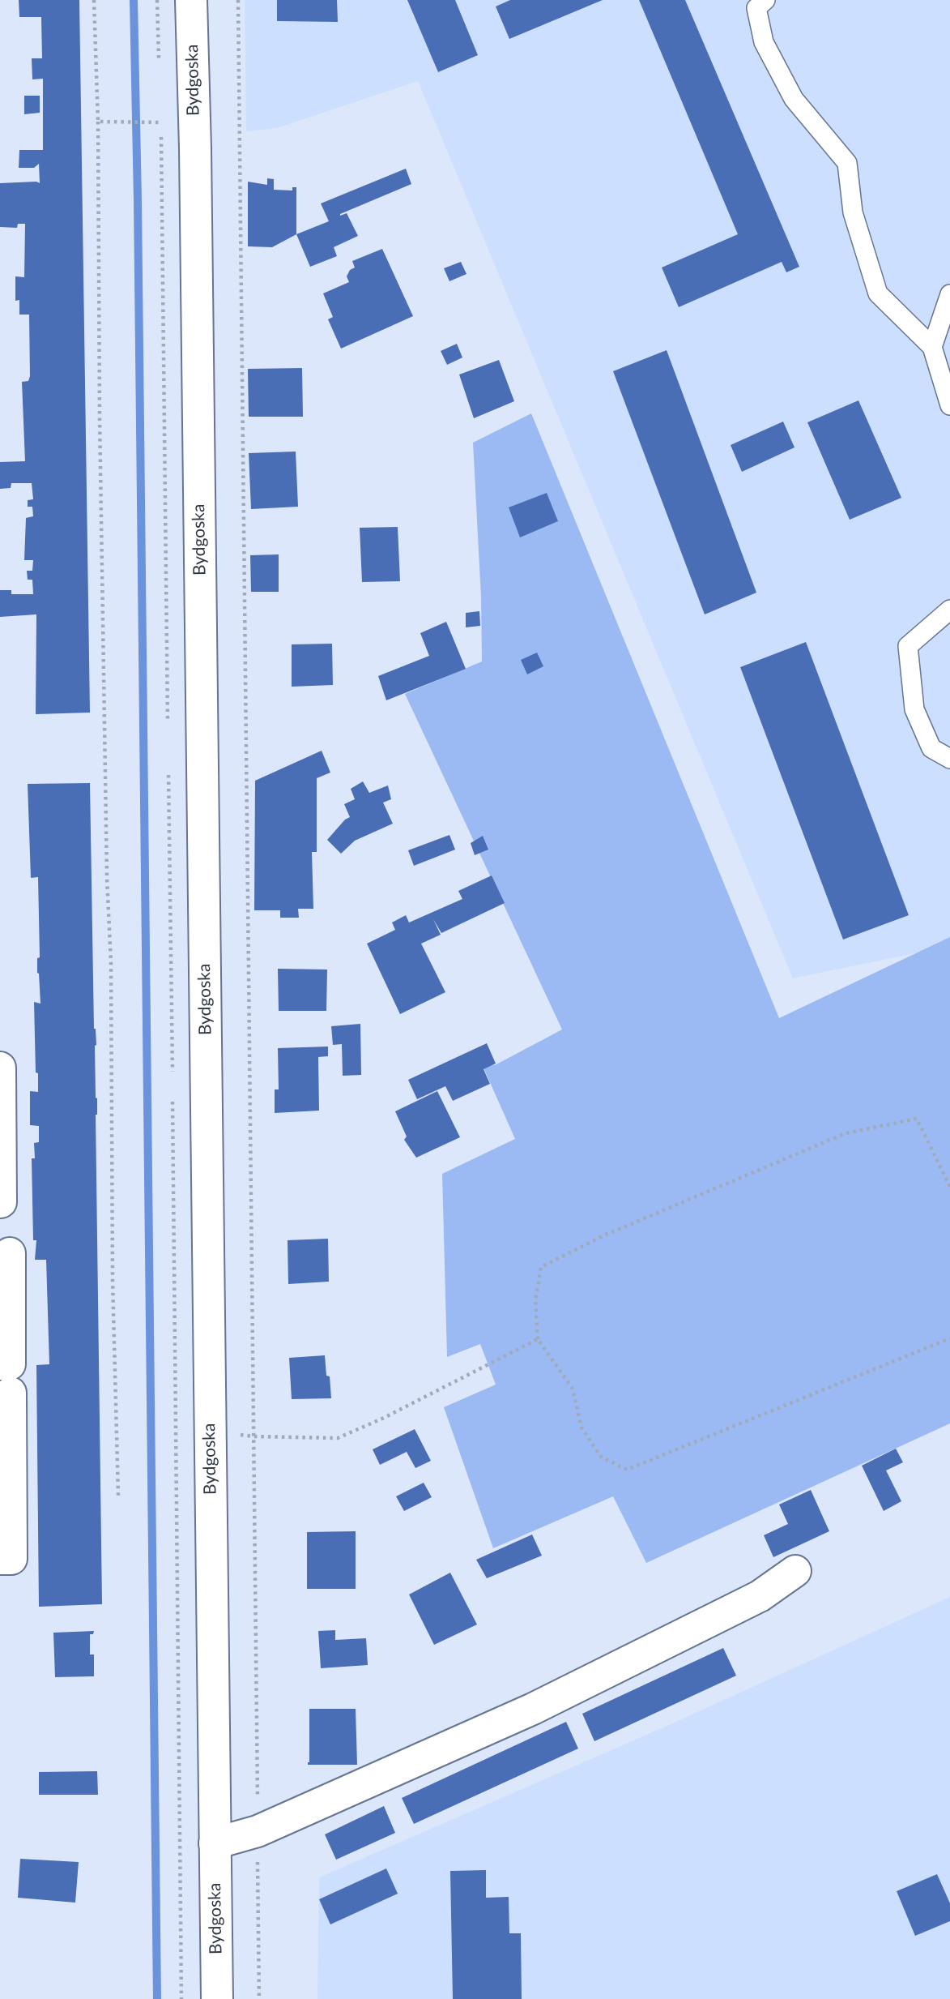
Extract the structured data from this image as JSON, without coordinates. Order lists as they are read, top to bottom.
{
  "streets": {
    "main road": ["Bydgoska"]
  }
}
